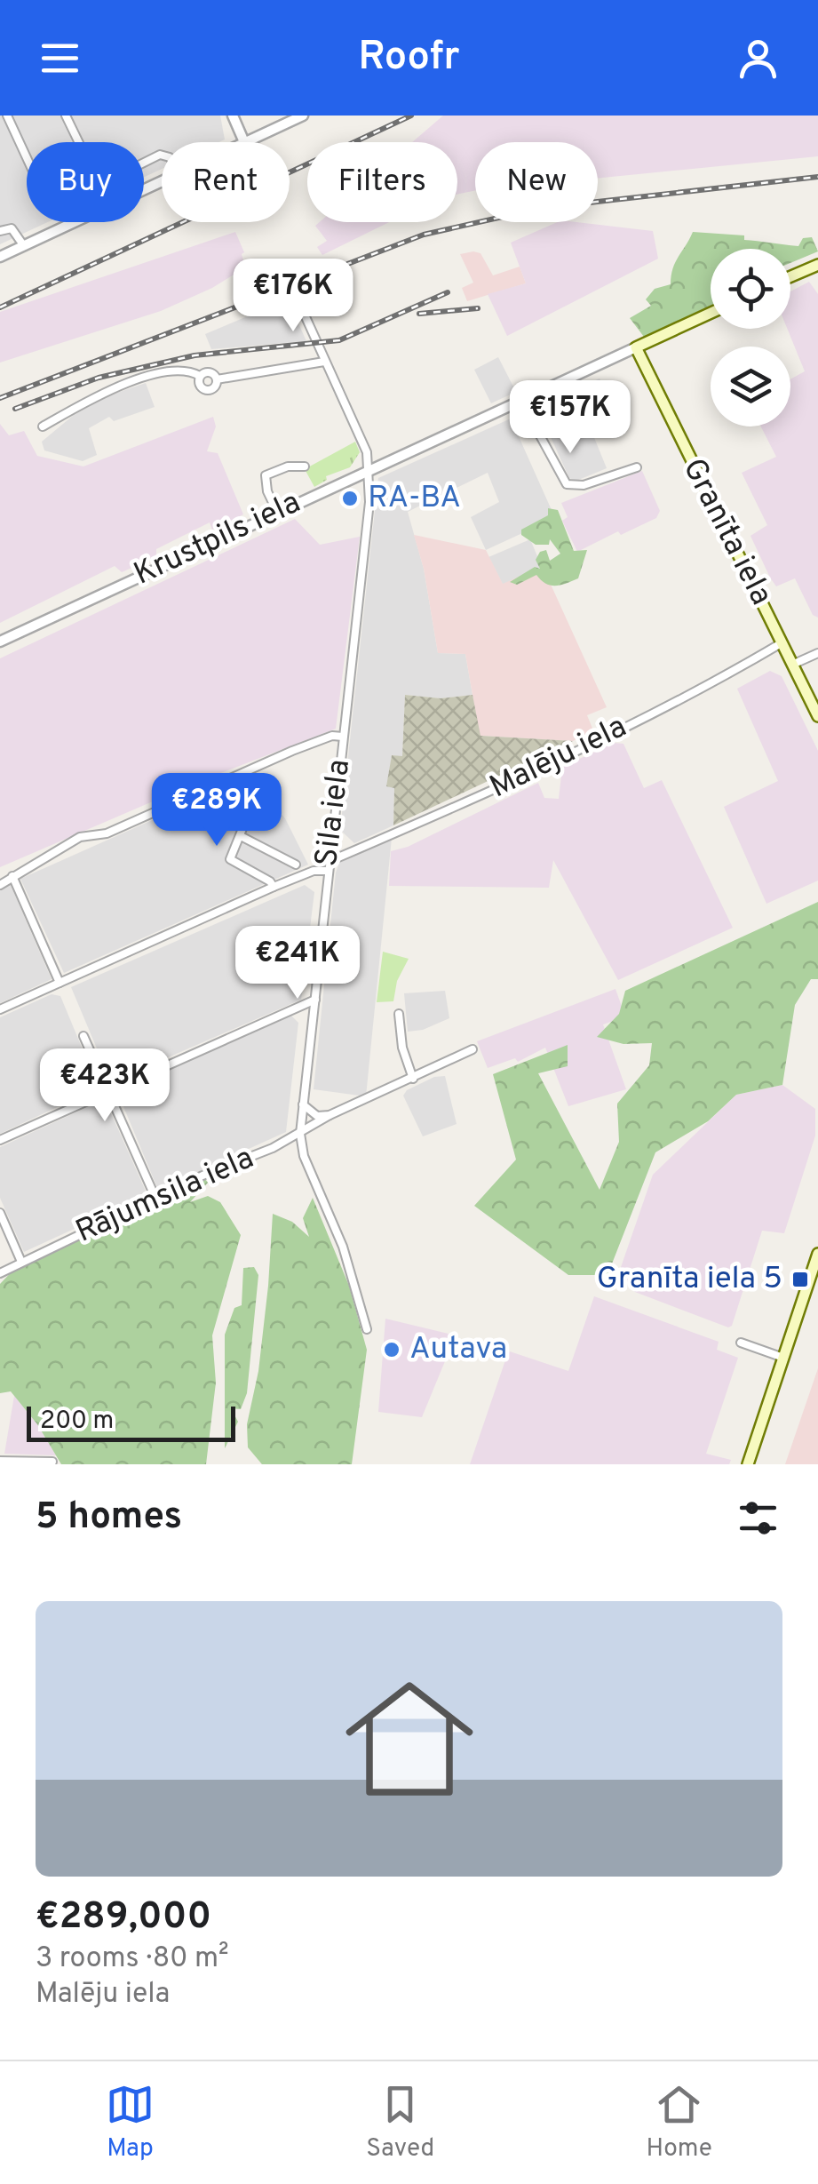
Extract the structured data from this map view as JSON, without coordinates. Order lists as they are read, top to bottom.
{
  "streets": {
    "main road": ["Granīta iela", "Krustpils iela"],
    "street": ["Malēju iela", "Sila iela", "Rājumsila iela"]
  },
  "crossings": [
    ["Granīta iela", "Krustpils iela"],
    ["Granīta iela", "Malēju iela"],
    ["Krustpils iela", "Sila iela"],
    ["Malēju iela", "Sila iela"],
    ["Sila iela", "Rājumsila iela"]
  ],
  "places": {
    "other": ["RA-BA", "Autava"],
    "transit": ["Granīta iela 5"]
  },
  "scale_bar": "200 m",
  "page": {
    "header": "Roofr",
    "chip": [
      "Buy",
      "Rent",
      "Filters",
      "New"
    ],
    "price": [
      "€176K",
      "€157K",
      "€289K",
      "€241K",
      "€423K"
    ],
    "scale": "200 m",
    "heading": "5 homes",
    "list": [
      {
        "name": "€289,000",
        "note": "3 rooms · 80 m² · Malēju iela"
      }
    ],
    "tabs": ["Map", "Saved", "Home"]
  }
}
